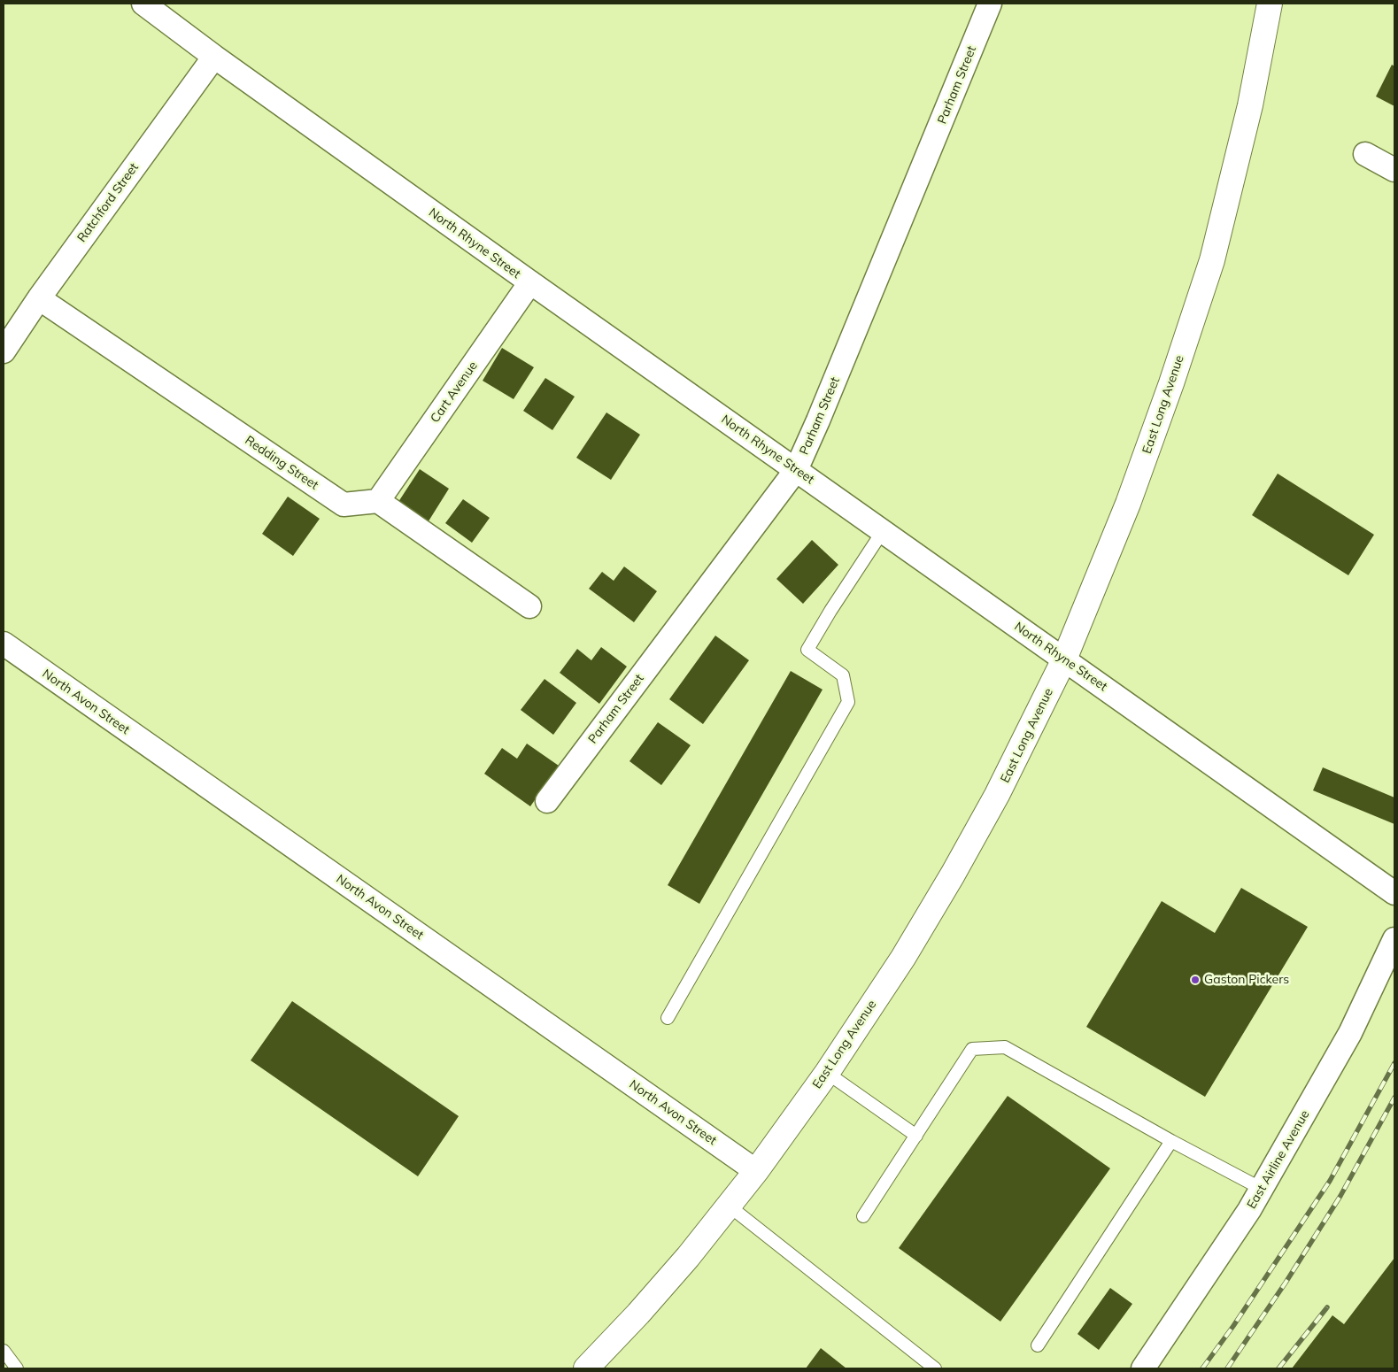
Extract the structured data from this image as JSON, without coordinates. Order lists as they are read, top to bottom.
{
  "streets": {
    "main road": ["East Long Avenue"],
    "street": [
      "Parham Street",
      "Ratchford Street",
      "North Rhyne Street",
      "Cart Avenue",
      "Redding Street",
      "North Avon Street",
      "East Airline Avenue"
    ]
  },
  "crossings": [
    ["Parham Street", "North Rhyne Street"],
    ["Ratchford Street", "North Rhyne Street"],
    ["Ratchford Street", "Redding Street"],
    ["North Rhyne Street", "Cart Avenue"],
    ["North Rhyne Street", "East Long Avenue"],
    ["Cart Avenue", "Redding Street"],
    ["East Long Avenue", "North Avon Street"]
  ],
  "places": ["Gaston Pickers"]
}
